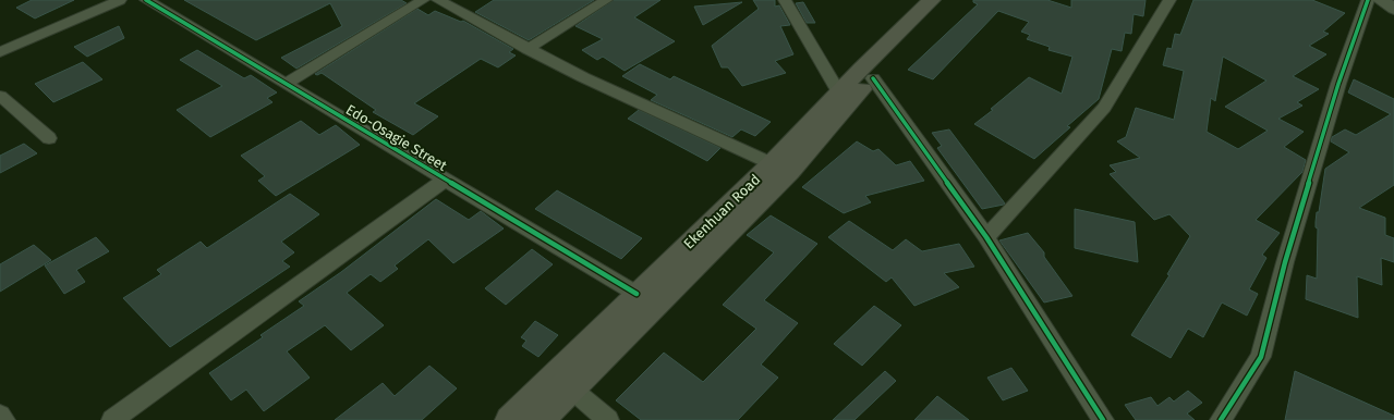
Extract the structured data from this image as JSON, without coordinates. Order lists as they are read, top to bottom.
{
  "streets": {
    "main road": ["Ekenhuan Road"],
    "street": ["Edo-Osagie Street"]
  },
  "crossings": [
    ["Edo-Osagie Street", "Ekenhuan Road"]
  ]
}
